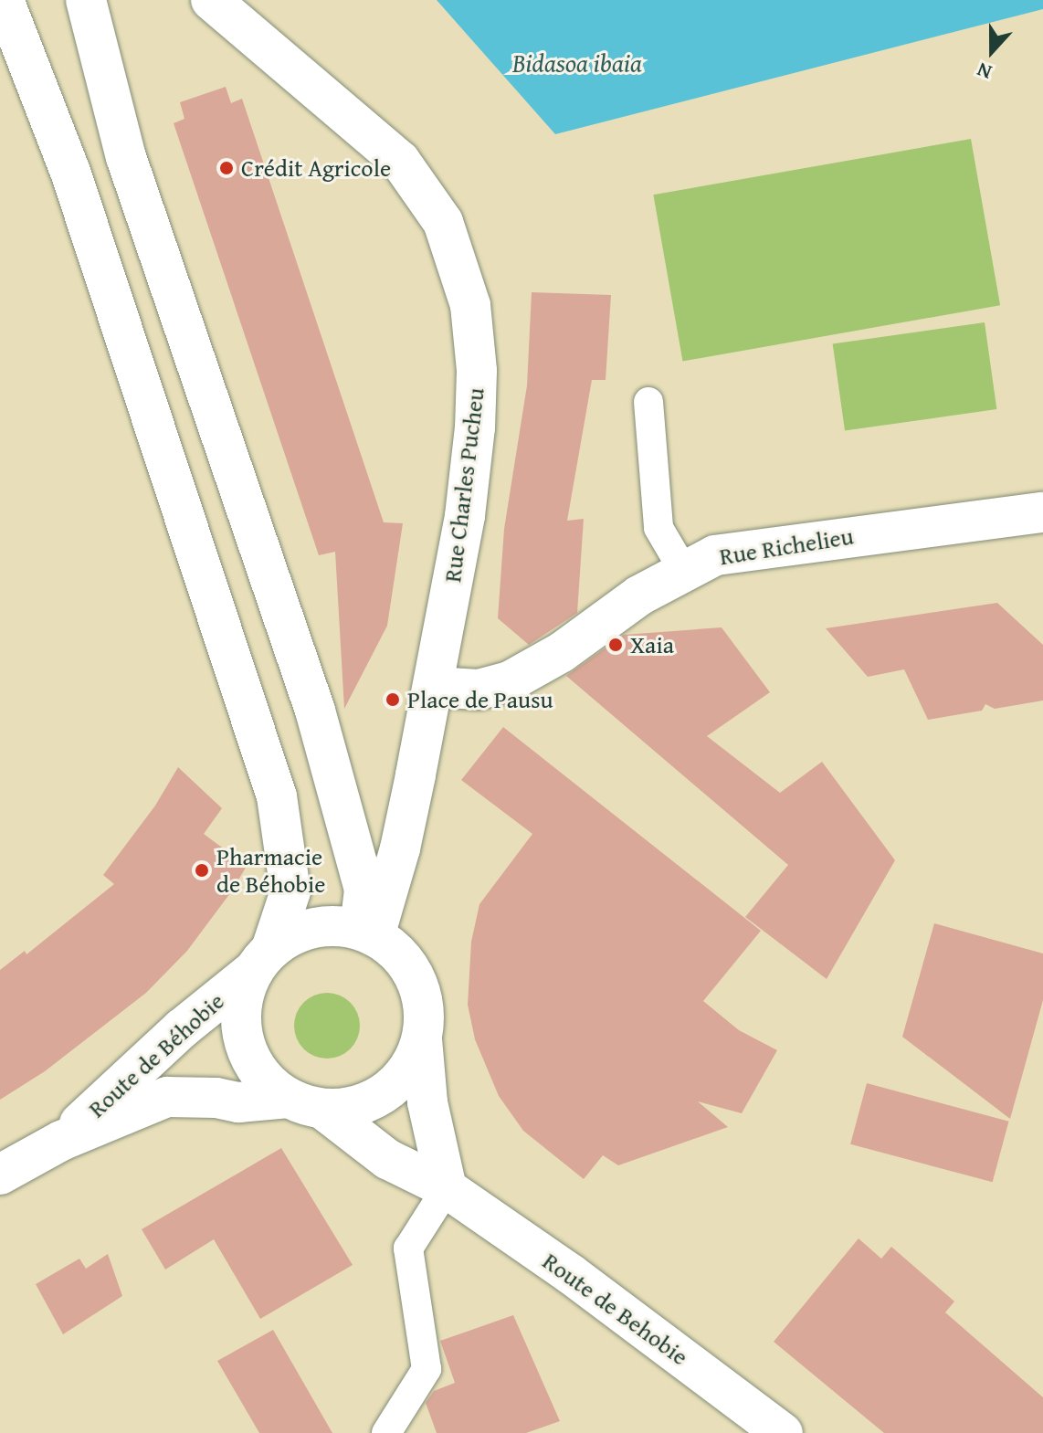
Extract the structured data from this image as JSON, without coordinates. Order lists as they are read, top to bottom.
{
  "streets": {
    "main road": [
      "Rue Charles Pucheu",
      "Rue Richelieu",
      "Route de Béhobie",
      "Route de Behobie"
    ]
  },
  "crossings": [
    ["Rue Charles Pucheu", "Rue Richelieu"],
    ["Rue Charles Pucheu", "Route de Béhobie"],
    ["Rue Charles Pucheu", "Route de Behobie"],
    ["Route de Béhobie", "Route de Behobie"]
  ],
  "water": ["Bidasoa ibaia"],
  "places": [
    "Crédit Agricole",
    "Xaia",
    "Place de Pausu",
    "Pharmacie de Béhobie"
  ],
  "north": "bottom"
}
